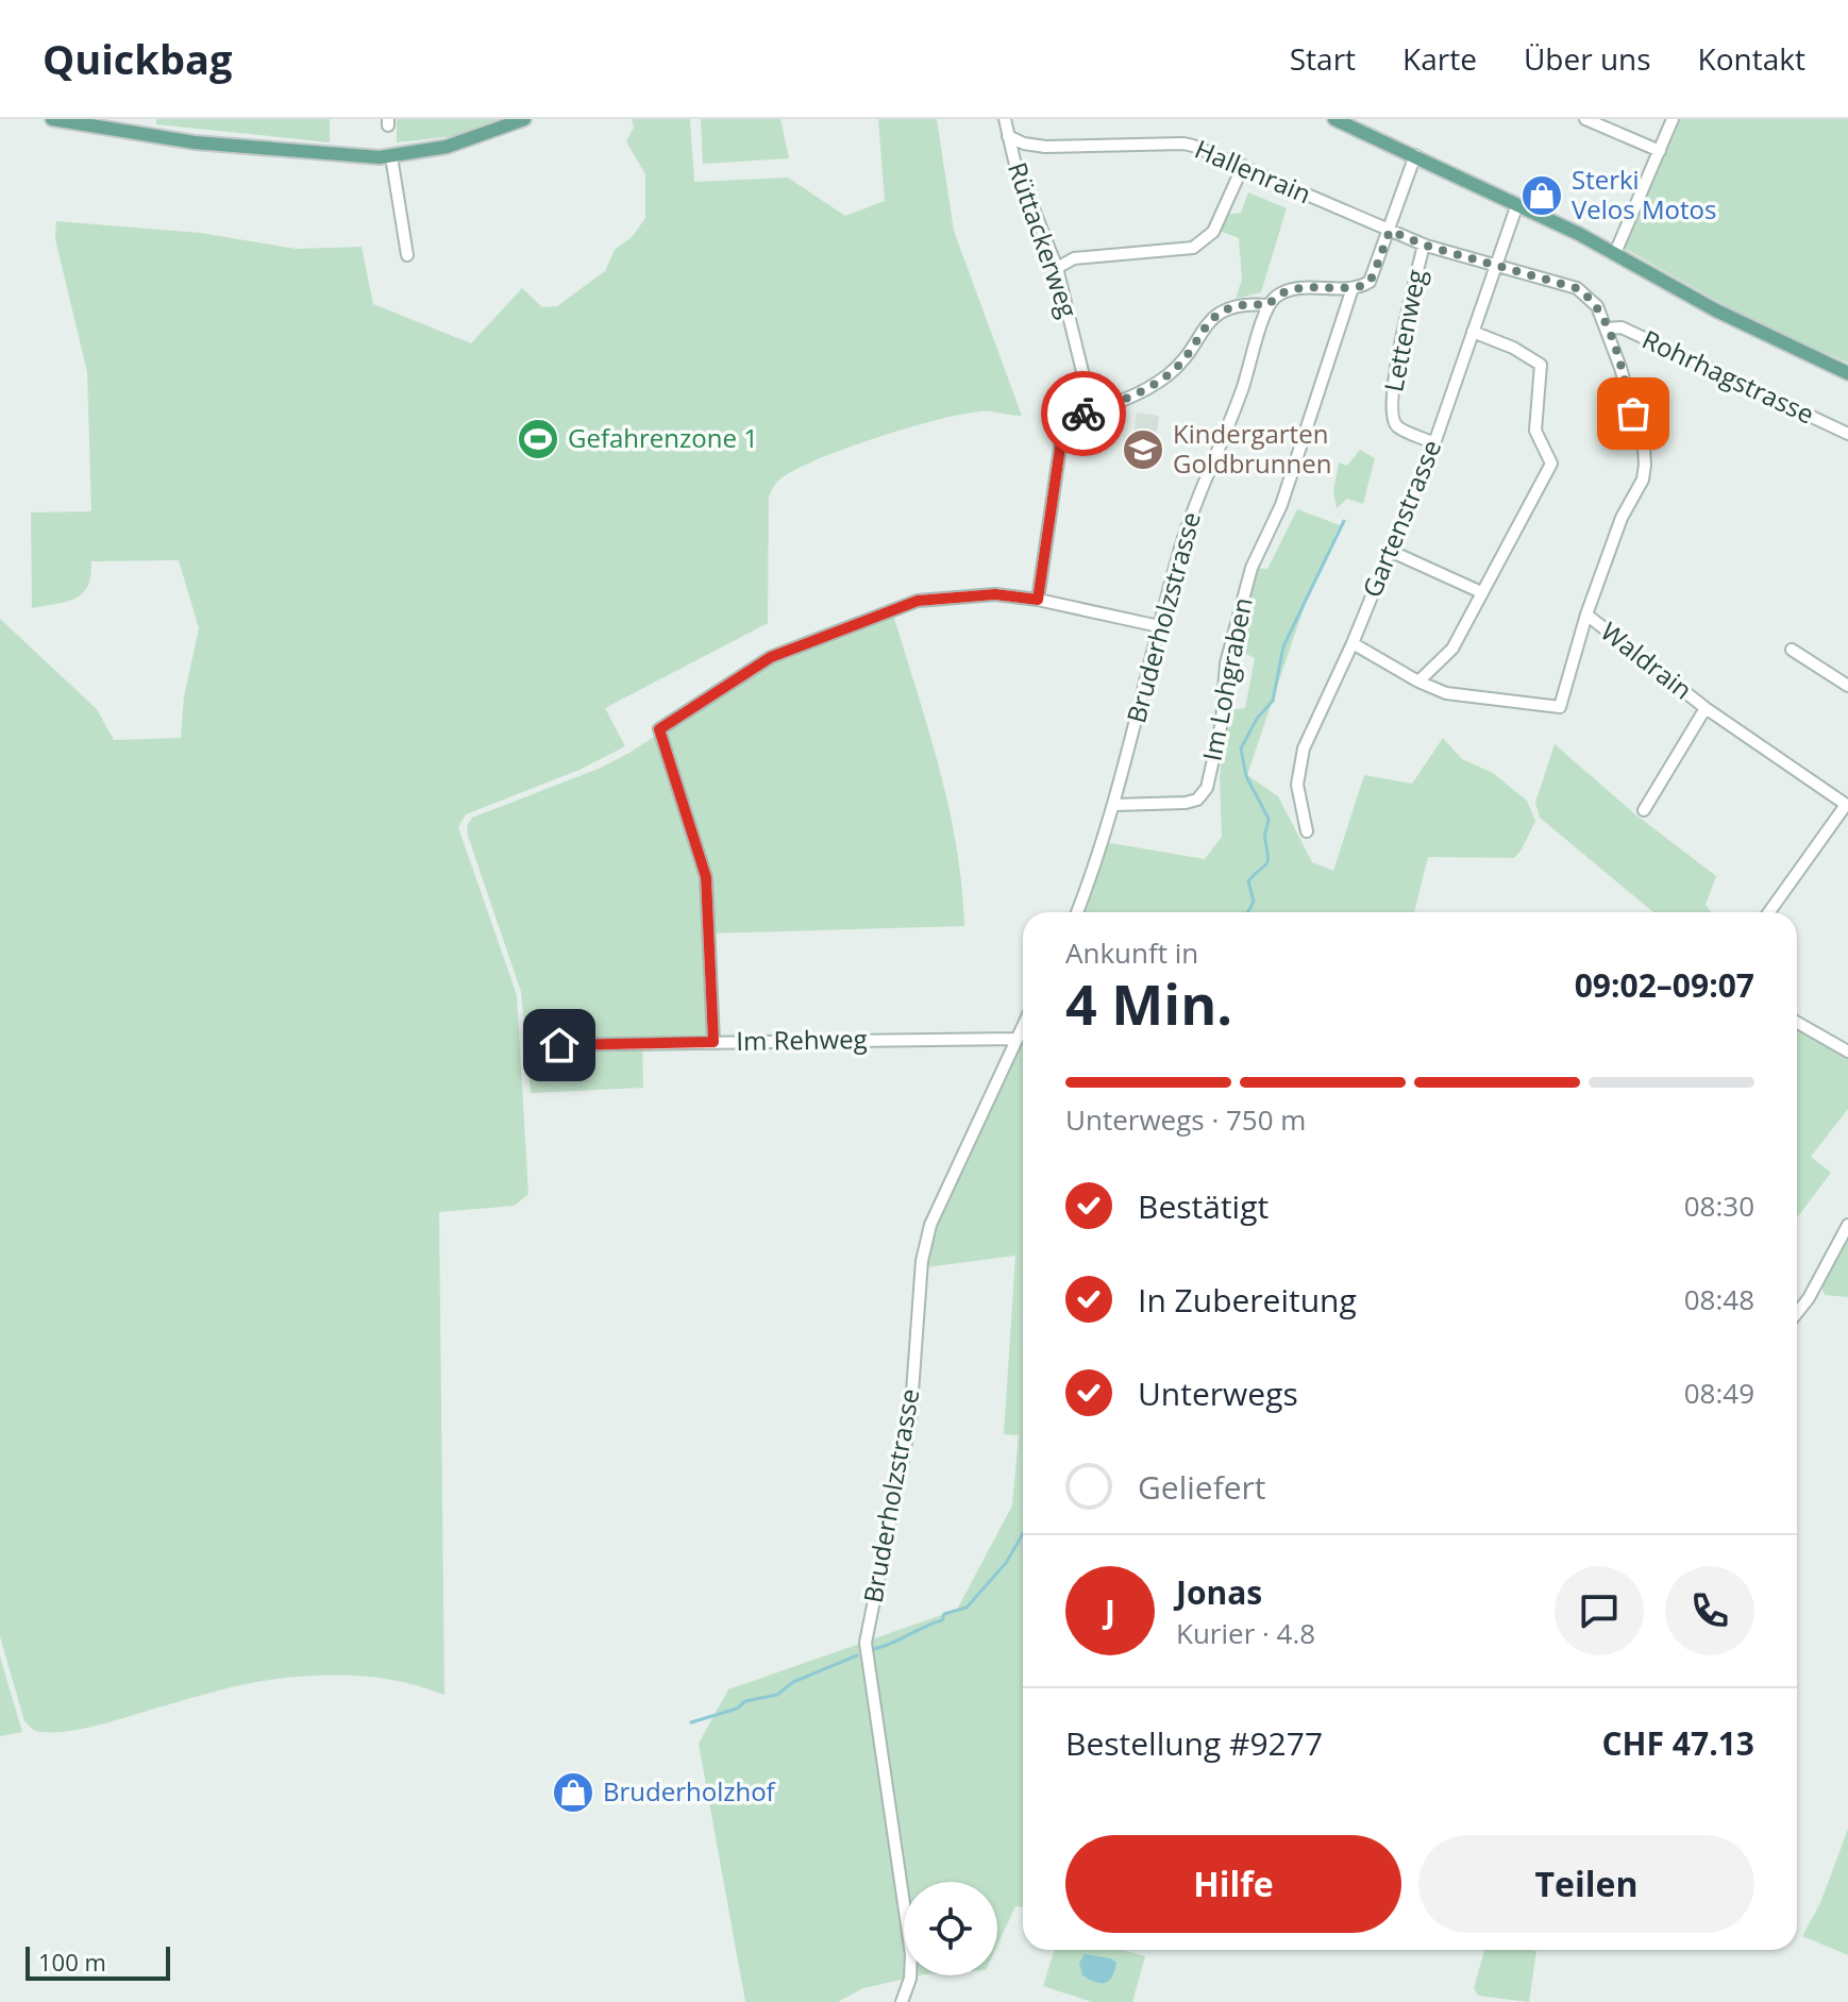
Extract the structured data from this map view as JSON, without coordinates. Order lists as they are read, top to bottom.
{
  "streets": {
    "street": [
      "Hallenrain",
      "Rüttackerweg",
      "Lettenweg",
      "Rohrhagstrasse",
      "Gartenstrasse",
      "Bruderholzstrasse",
      "Waldrain",
      "Im Lohgraben",
      "Im Rehweg"
    ]
  },
  "crossings": [
    ["Hallenrain", "Rüttackerweg"],
    ["Hallenrain", "Lettenweg"],
    ["Hallenrain", "Rohrhagstrasse"],
    ["Hallenrain", "Gartenstrasse"],
    ["Hallenrain", "Waldrain"],
    ["Lettenweg", "Gartenstrasse"],
    ["Bruderholzstrasse", "Im Lohgraben"],
    ["Bruderholzstrasse", "Im Rehweg"]
  ],
  "places": {
    "shop": ["Sterki Velos Motos", "Bruderholzhof"],
    "sports": ["Gefahrenzone 1"],
    "school or university": ["Kindergarten Goldbrunnen"]
  },
  "scale_bar": "100 m",
  "page": {
    "header": "Quickbag",
    "nav": [
      "Start",
      "Karte",
      "Über uns",
      "Kontakt"
    ],
    "heading": ["4 Min.", "Ankunft in", "09:02–09:07"],
    "panel": [
      "Jonas",
      "Kurier · 4.8",
      "Bestellung #9277",
      "CHF 47.13"
    ],
    "bar": "Unterwegs · 750 m",
    "list": [
      ["Bestätigt", "08:30"],
      ["In Zubereitung", "08:48"],
      ["Unterwegs", "08:49"],
      "Geliefert"
    ],
    "round": "J",
    "buttons": ["Hilfe", "Teilen"],
    "scale": "100 m"
  }
}
